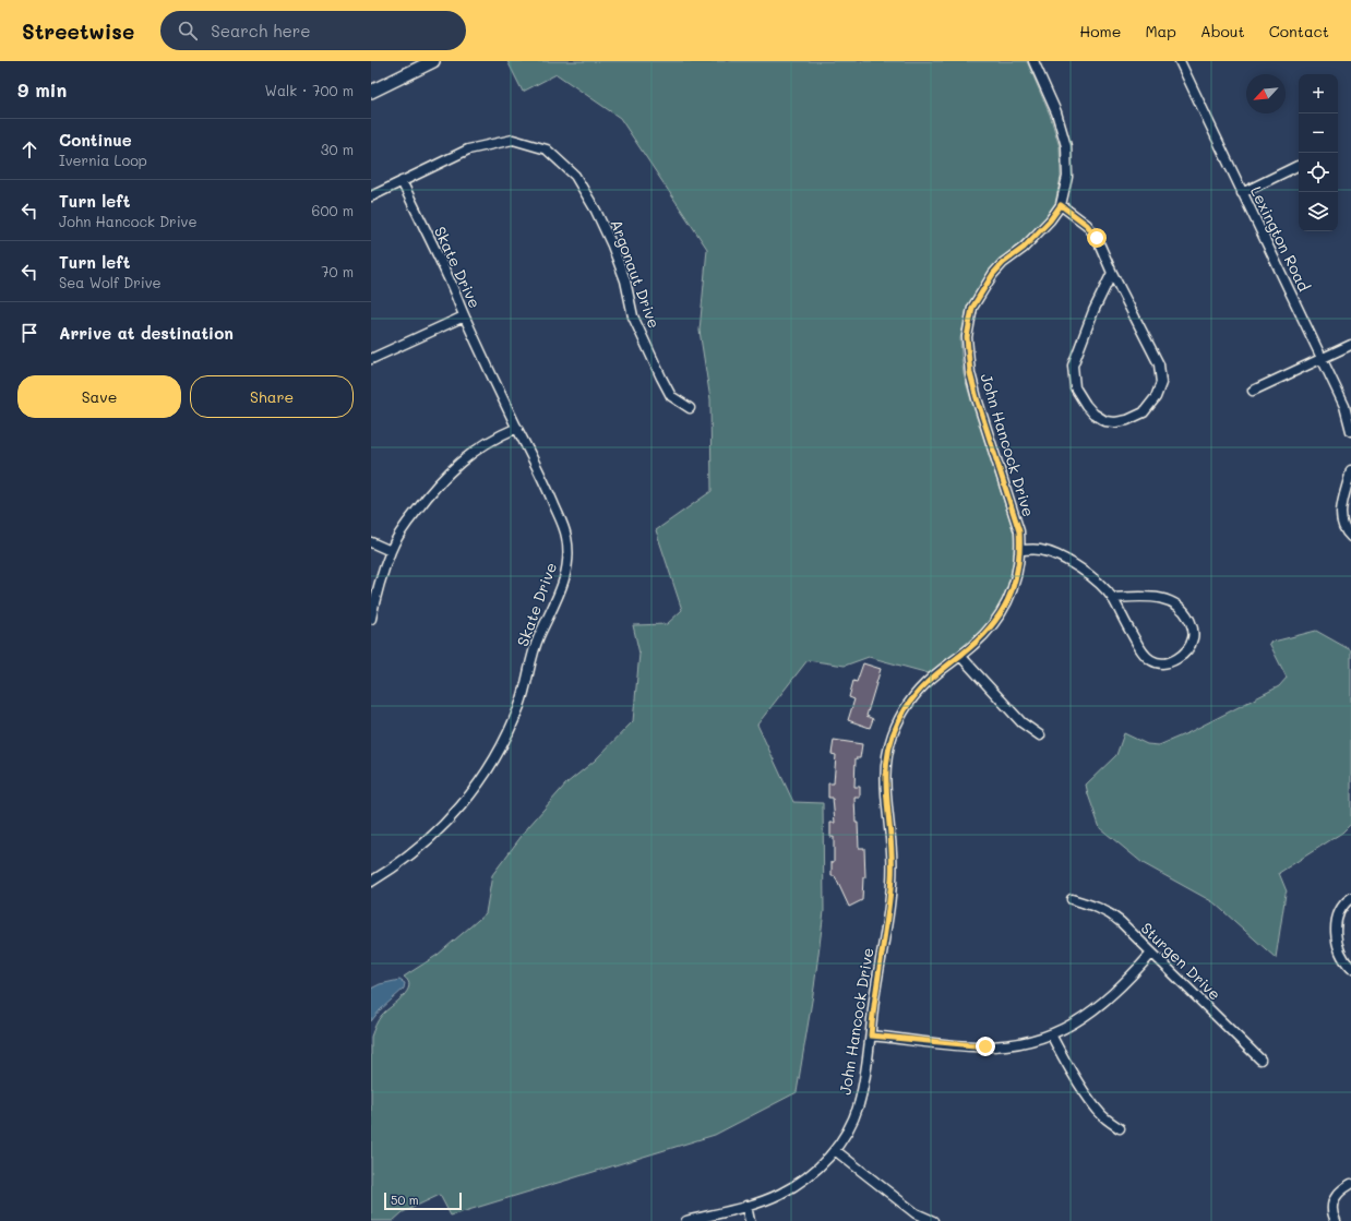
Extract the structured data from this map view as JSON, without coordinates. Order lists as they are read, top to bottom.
{
  "streets": {
    "street": [
      "Lexington Road",
      "Skate Drive",
      "Argonaut Drive",
      "John Hancock Drive",
      "Sturgen Drive"
    ]
  },
  "crossings": [
    ["Skate Drive", "Argonaut Drive"]
  ],
  "scale_bar": "50 m",
  "north": "bottom left",
  "page": {
    "header": "Streetwise",
    "search": "Search here",
    "nav": [
      "Home",
      "Map",
      "About",
      "Contact"
    ],
    "heading": ["9 min", "Walk · 700 m"],
    "map_buttons": ["+", "−"],
    "list": [
      ["Continue", "Ivernia Loop", "30 m"],
      ["Turn left", "John Hancock Drive", "600 m"],
      ["Turn left", "Sea Wolf Drive", "70 m"],
      "Arrive at destination"
    ],
    "buttons": ["Save", "Share"],
    "scale": "50 m"
  }
}
